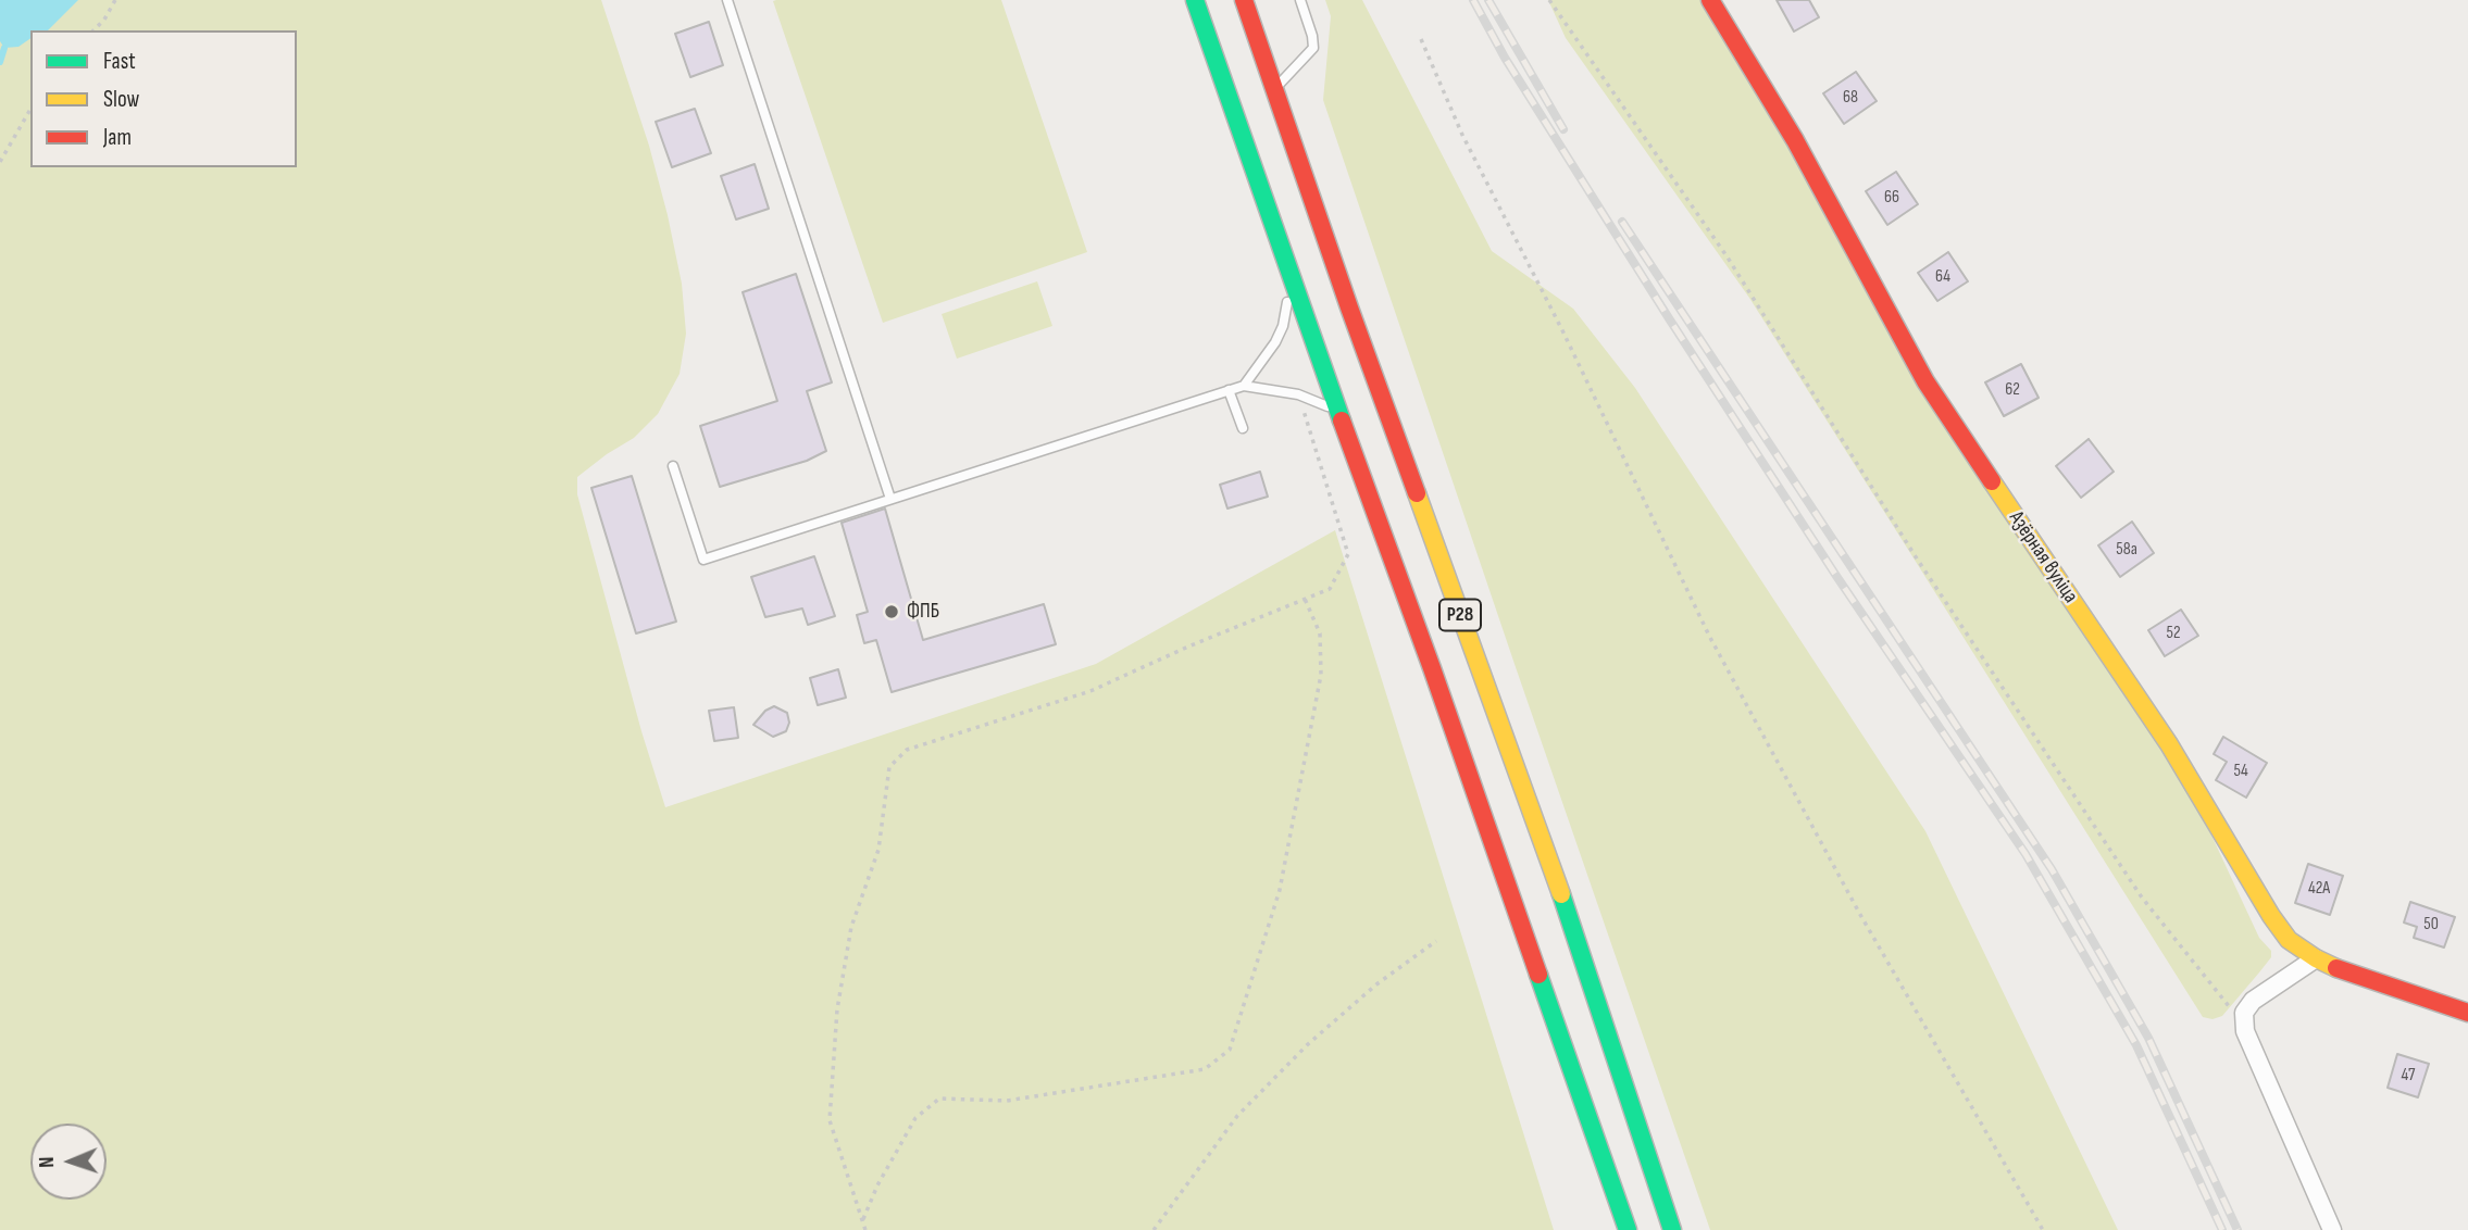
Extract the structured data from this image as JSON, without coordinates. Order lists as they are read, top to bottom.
{
  "streets": {
    "main road": ["Азёрная вуліца", "Р28"]
  },
  "places": ["ФПБ"],
  "house_numbers": [
    "68",
    "66",
    "64",
    "62",
    "58а",
    "52",
    "54",
    "42А",
    "50",
    "47"
  ],
  "legend": ["Fast", "Slow", "Jam"],
  "north": "left"
}
